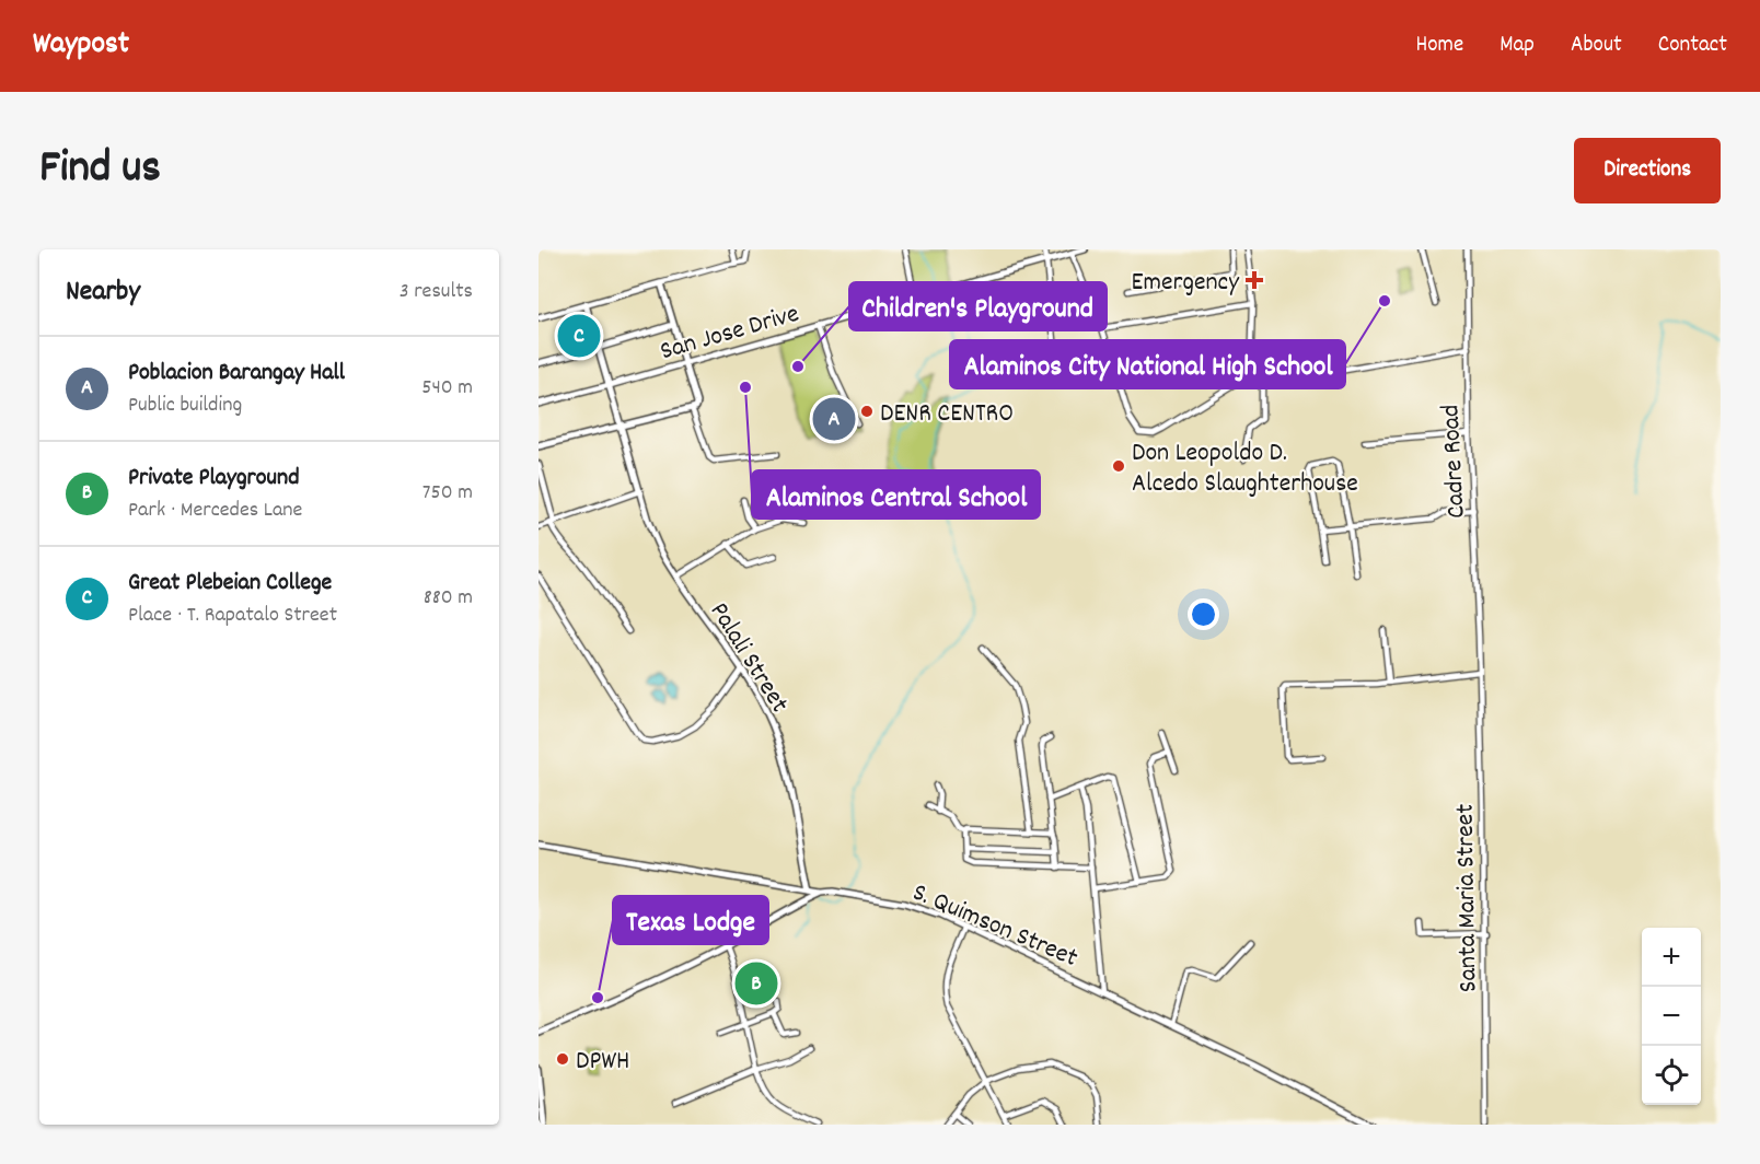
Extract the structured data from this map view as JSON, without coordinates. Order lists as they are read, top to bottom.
{
  "streets": {
    "street": [
      "San Jose Drive",
      "Cadre Road",
      "Palali Street",
      "Santa Maria Street",
      "S. Quimson Street"
    ]
  },
  "crossings": [
    ["San Jose Drive", "Palali Street"],
    ["Cadre Road", "Santa Maria Street"],
    ["Palali Street", "S. Quimson Street"]
  ],
  "places": {
    "health": ["Emergency"],
    "other": [
      "Alaminos City National High School",
      "Children's Playground",
      "Alaminos Central School",
      "DENR CENTRO",
      "Don Leopoldo D. Alcedo Slaughterhouse",
      "Texas Lodge",
      "DPWH"
    ]
  },
  "page": {
    "header": "Waypost",
    "nav": [
      "Home",
      "Map",
      "About",
      "Contact"
    ],
    "title": "Find us",
    "buttons": "Directions",
    "heading": ["Nearby", "3 results"],
    "pins": ["C", "A", "B"],
    "list": [
      {
        "mark": "A",
        "name": "Poblacion Barangay Hall",
        "note": "Public building",
        "value": "540 m"
      },
      {
        "mark": "B",
        "name": "Private Playground",
        "note": "Park · Mercedes Lane",
        "value": "750 m"
      },
      {
        "mark": "C",
        "name": "Great Plebeian College",
        "note": "Place · T. Rapatalo Street",
        "value": "880 m"
      }
    ],
    "map_buttons": ["+", "−"]
  }
}
